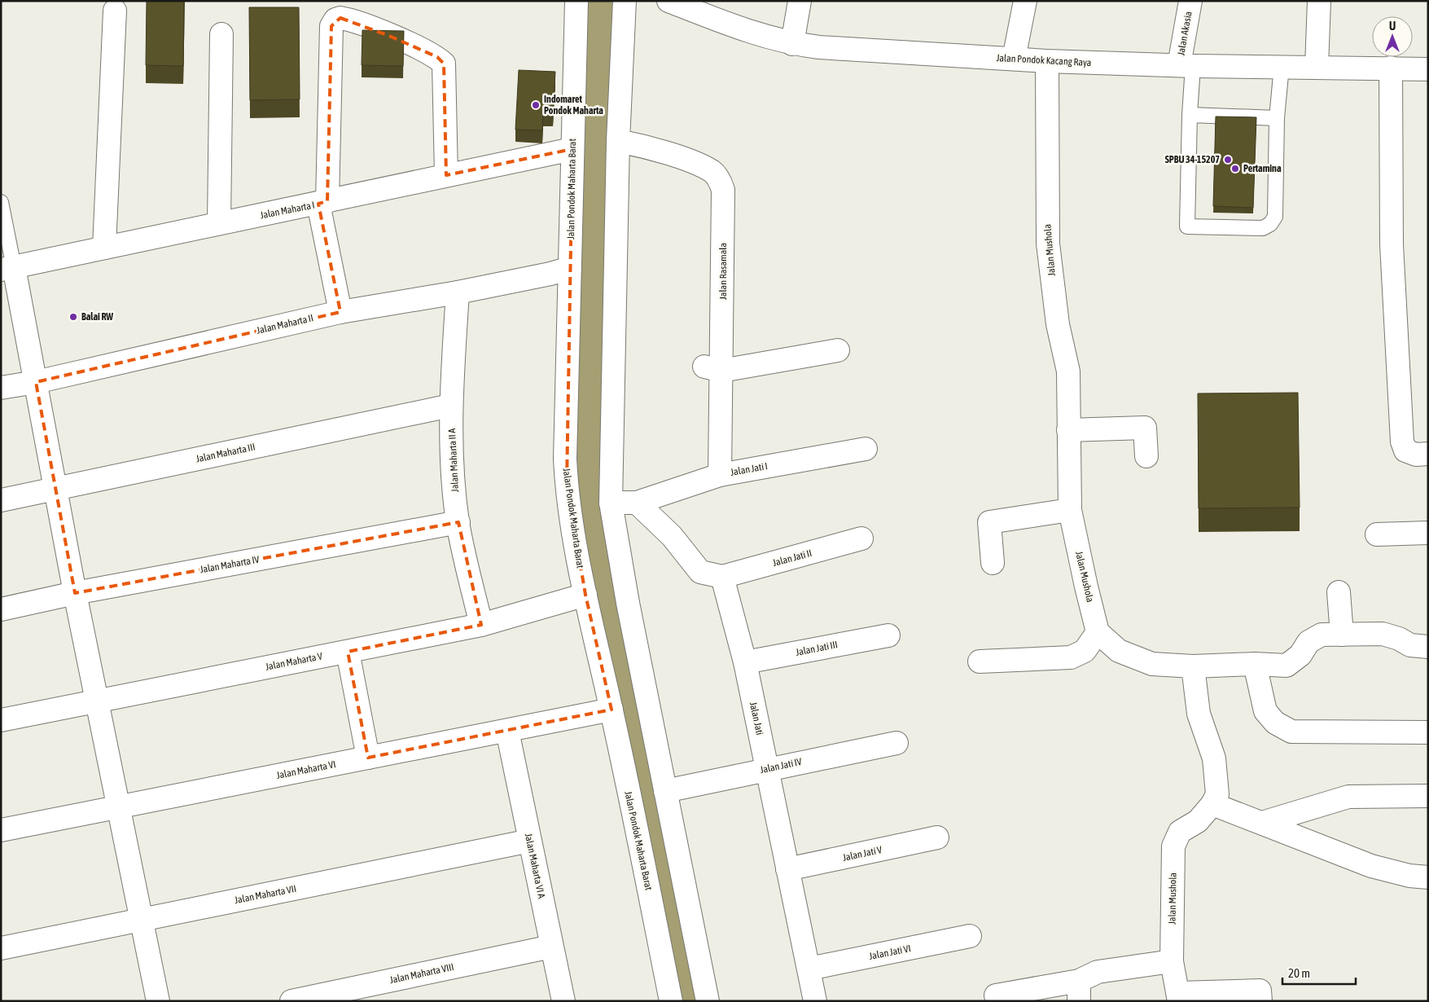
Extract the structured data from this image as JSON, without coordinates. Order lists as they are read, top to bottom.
{
  "streets": {
    "street": [
      "Jalan Akasia",
      "Jalan Pondok Kacang Raya",
      "Jalan Pondok Maharta Barat",
      "Jalan Maharta I",
      "Jalan Mushola",
      "Jalan Rasamala",
      "Jalan Maharta II",
      "Jalan Maharta III",
      "Jalan Maharta II A",
      "Jalan Jati I",
      "Jalan Jati II",
      "Jalan Maharta IV",
      "Jalan Jati III",
      "Jalan Maharta V",
      "Jalan Jati",
      "Jalan Jati IV",
      "Jalan Maharta VI",
      "Jalan Jati V",
      "Jalan Maharta VI A",
      "Jalan Maharta VII",
      "Jalan Jati VI",
      "Jalan Maharta VIII"
    ]
  },
  "crossings": [
    ["Jalan Akasia", "Jalan Pondok Kacang Raya"],
    ["Jalan Pondok Kacang Raya", "Jalan Mushola"],
    ["Jalan Pondok Maharta Barat", "Jalan Maharta I"],
    ["Jalan Pondok Maharta Barat", "Jalan Maharta II"],
    ["Jalan Pondok Maharta Barat", "Jalan Maharta V"],
    ["Jalan Pondok Maharta Barat", "Jalan Maharta VI"],
    ["Jalan Rasamala", "Jalan Jati I"],
    ["Jalan Maharta II", "Jalan Maharta II A"],
    ["Jalan Maharta III", "Jalan Maharta II A"],
    ["Jalan Maharta II A", "Jalan Maharta IV"],
    ["Jalan Maharta II A", "Jalan Maharta V"],
    ["Jalan Jati II", "Jalan Jati"],
    ["Jalan Jati III", "Jalan Jati"],
    ["Jalan Jati", "Jalan Jati IV"],
    ["Jalan Jati", "Jalan Jati V"],
    ["Jalan Jati", "Jalan Jati VI"],
    ["Jalan Maharta VI", "Jalan Maharta VI A"],
    ["Jalan Maharta VI A", "Jalan Maharta VII"],
    ["Jalan Maharta VI A", "Jalan Maharta VIII"]
  ],
  "places": [
    "Indomaret Pondok Maharta",
    "SPBU 34-15207",
    "Pertamina",
    "Balai RW"
  ],
  "scale_bar": "20 m",
  "north": "top"
}
